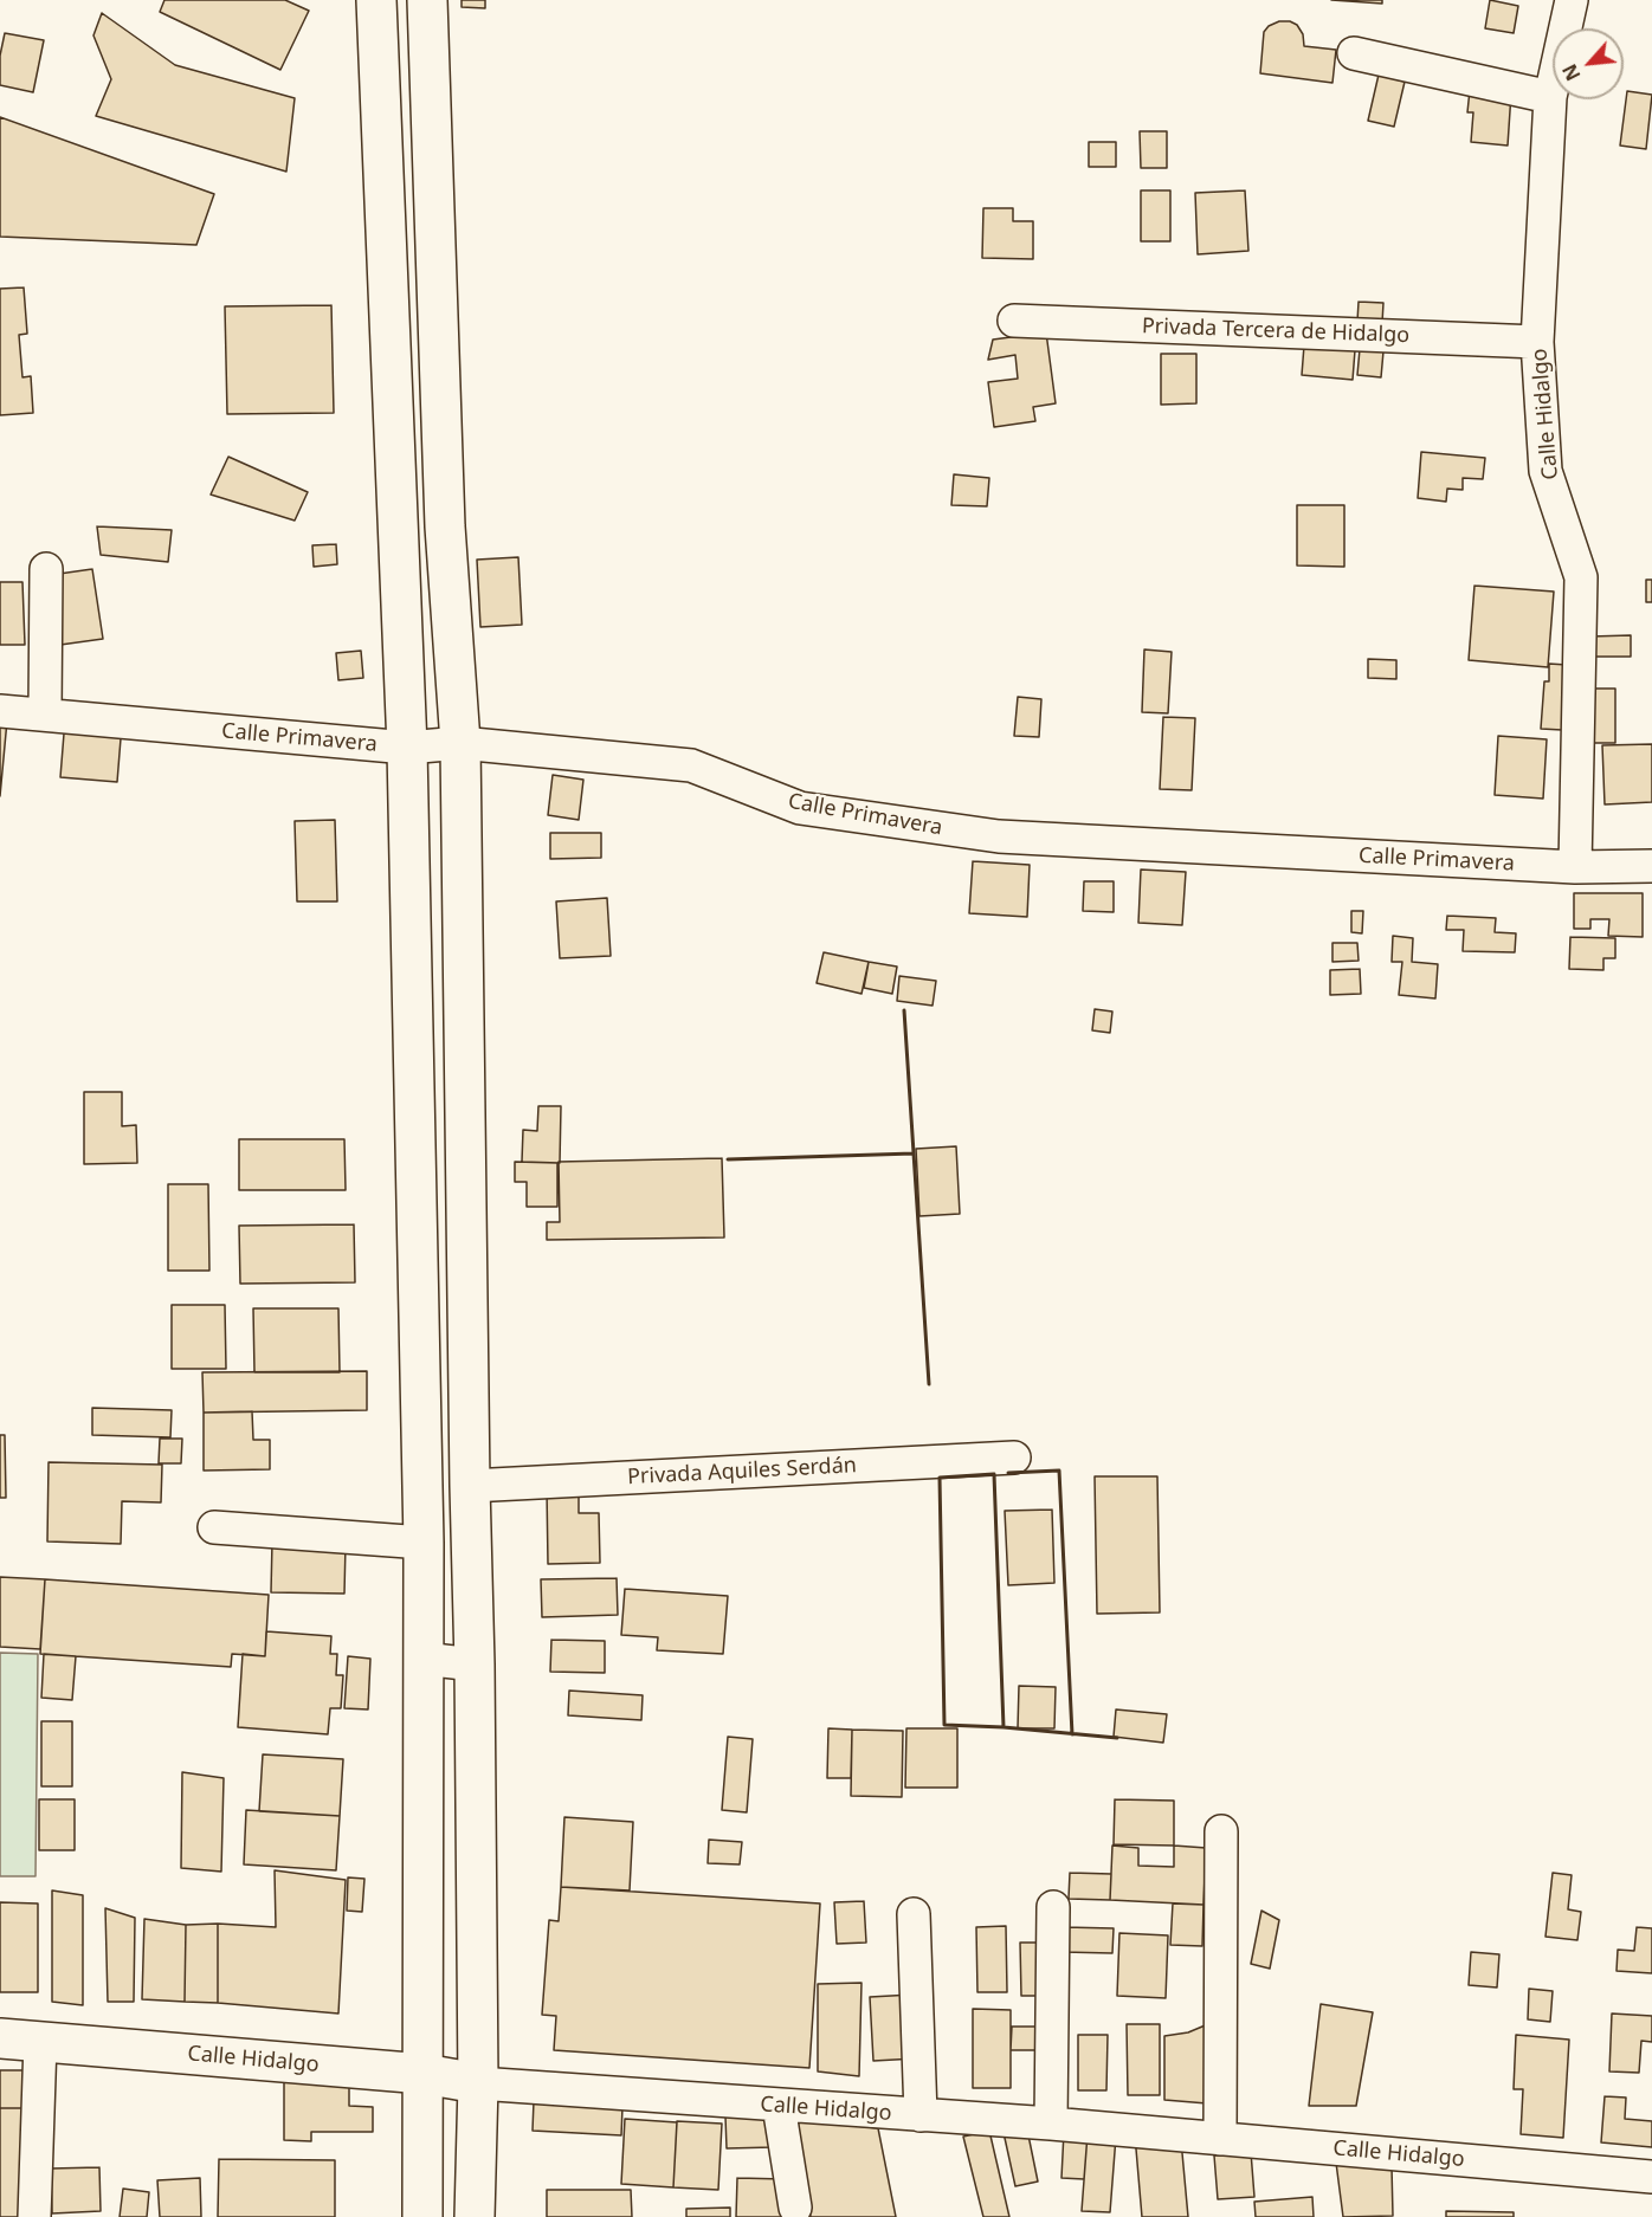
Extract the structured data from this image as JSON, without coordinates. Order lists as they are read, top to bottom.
{
  "streets": {
    "main road": ["Calle Hidalgo"],
    "street": ["Privada Tercera de Hidalgo", "Calle Primavera", "Privada Aquiles Serdán"]
  },
  "crossings": [
    ["Privada Tercera de Hidalgo", "Calle Hidalgo"],
    ["Calle Hidalgo", "Calle Primavera"]
  ],
  "north": "bottom left"
}
